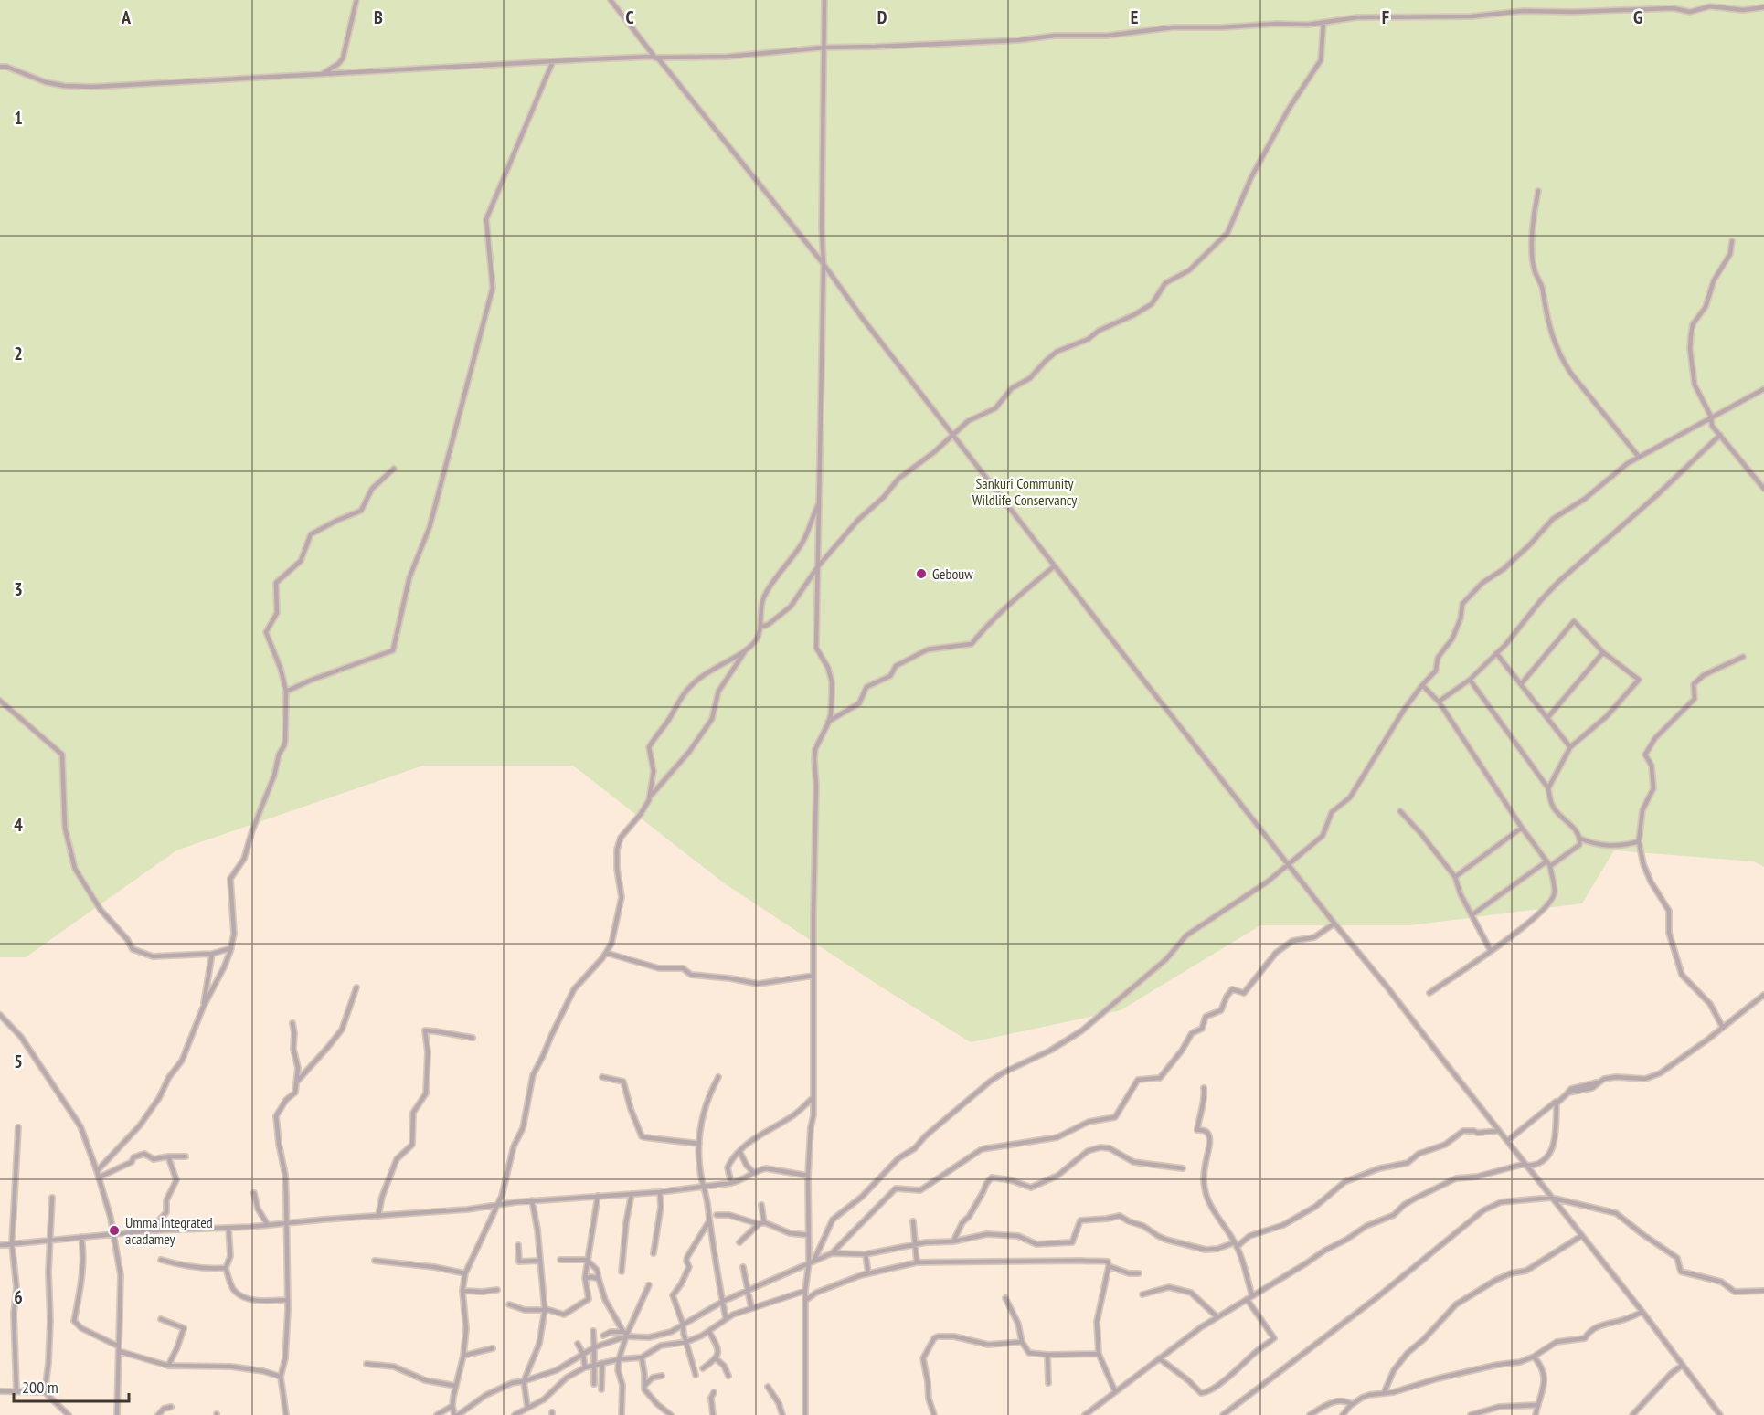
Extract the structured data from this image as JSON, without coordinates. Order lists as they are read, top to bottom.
{
  "parks": ["Sankuri Community Wildlife Conservancy"],
  "places": ["Gebouw", "Umma integrated acadamey"],
  "scale_bar": "200 m",
  "grid": {
    "columns": [
      "A",
      "B",
      "C",
      "D",
      "E",
      "F",
      "G"
    ],
    "rows": [
      "1",
      "2",
      "3",
      "4",
      "5",
      "6"
    ]
  }
}
